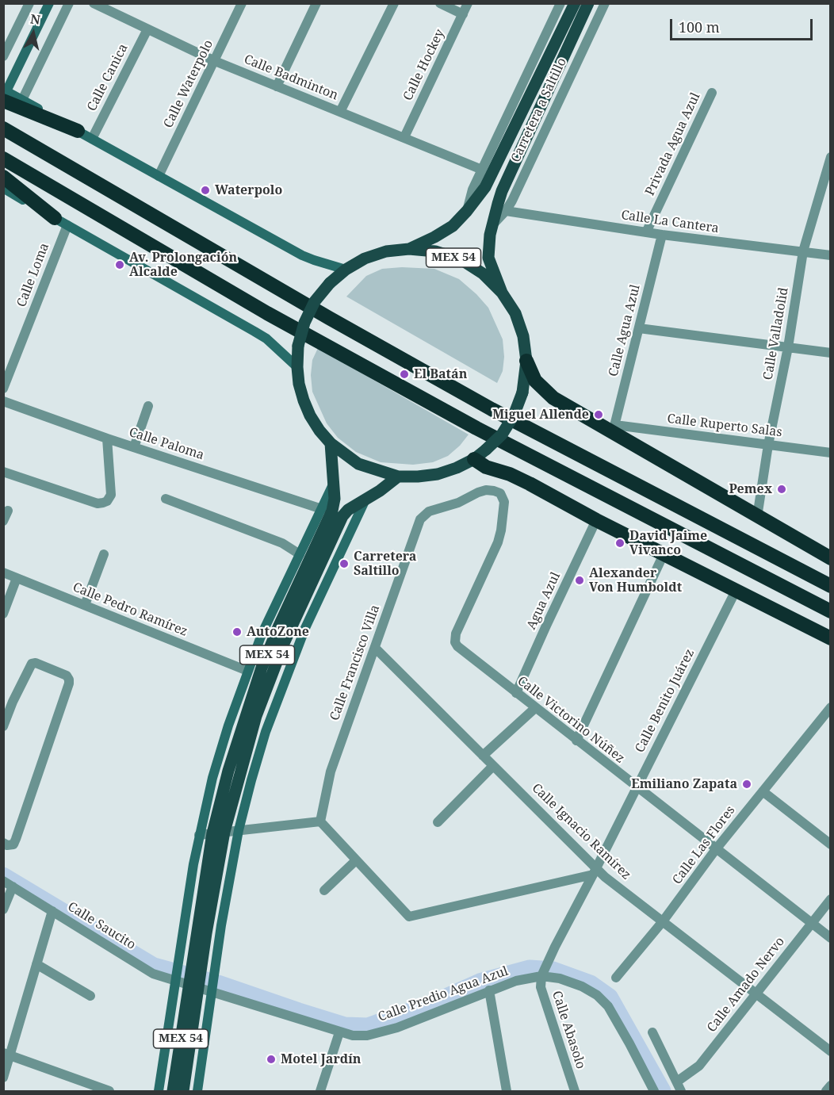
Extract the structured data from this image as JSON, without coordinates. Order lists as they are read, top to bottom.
{
  "streets": {
    "main road": ["Carretera a Saltillo", "MEX 54"],
    "street": [
      "Calle Hockey",
      "Calle Canica",
      "Calle Badminton",
      "Calle Waterpolo",
      "Privada Agua Azul",
      "Calle La Cantera",
      "Calle Loma",
      "Calle Agua Azul",
      "Calle Valladolid",
      "Calle Ruperto Salas",
      "Calle Paloma",
      "Agua Azul",
      "Calle Pedro Ramírez",
      "Calle Francisco Villa",
      "Calle Benito Juárez",
      "Calle Victorino Núñez",
      "Calle Ignacio Ramírez",
      "Calle Las Flores",
      "Calle Saucito",
      "Calle Amado Nervo",
      "Calle Predio Agua Azul",
      "Calle Abasolo"
    ]
  },
  "crossings": [
    ["Calle Hockey", "Calle Badminton"],
    ["Calle Canica", "Calle Badminton"],
    ["Calle Badminton", "Calle Waterpolo"],
    ["Calle Badminton", "Carretera a Saltillo"],
    ["Carretera a Saltillo", "Calle La Cantera"],
    ["Carretera a Saltillo", "MEX 54"],
    ["Privada Agua Azul", "Calle La Cantera"],
    ["Calle La Cantera", "Calle Agua Azul"],
    ["Calle La Cantera", "Calle Valladolid"],
    ["MEX 54", "Calle Saucito"],
    ["MEX 54", "Calle Predio Agua Azul"],
    ["Calle Agua Azul", "Calle Ruperto Salas"],
    ["Calle Valladolid", "Calle Ruperto Salas"],
    ["Agua Azul", "Calle Victorino Núñez"],
    ["Calle Francisco Villa", "Calle Victorino Núñez"],
    ["Calle Francisco Villa", "Calle Ignacio Ramírez"],
    ["Calle Benito Juárez", "Calle Victorino Núñez"],
    ["Calle Benito Juárez", "Calle Ignacio Ramírez"],
    ["Calle Benito Juárez", "Calle Predio Agua Azul"],
    ["Calle Benito Juárez", "Calle Abasolo"],
    ["Calle Victorino Núñez", "Calle Las Flores"],
    ["Calle Victorino Núñez", "Calle Amado Nervo"],
    ["Calle Ignacio Ramírez", "Calle Las Flores"],
    ["Calle Ignacio Ramírez", "Calle Amado Nervo"],
    ["Calle Saucito", "Calle Predio Agua Azul"],
    ["Calle Predio Agua Azul", "Calle Abasolo"]
  ],
  "places": [
    "Waterpolo",
    "Av. Prolongación Alcalde",
    "El Batán",
    "Miguel Allende",
    "Pemex",
    "David Jaime Vivanco",
    "Carretera Saltillo",
    "Alexander Von Humboldt",
    "AutoZone",
    "Emiliano Zapata",
    "Motel Jardín"
  ],
  "scale_bar": "100 m",
  "north": "top"
}
